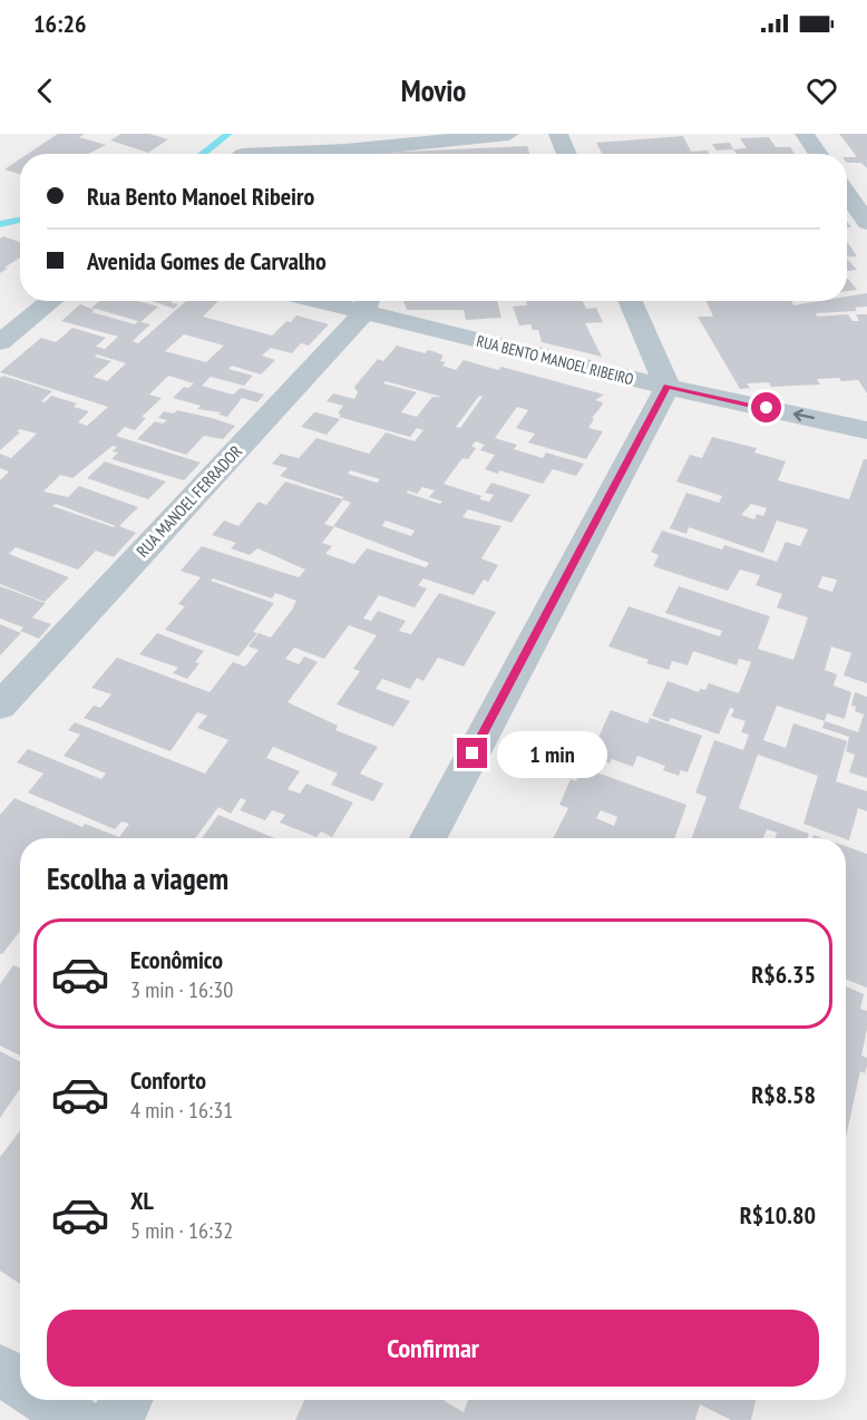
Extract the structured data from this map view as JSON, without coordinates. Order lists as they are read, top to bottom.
{
  "streets": {
    "street": ["RUA BENTO MANOEL RIBEIRO", "RUA MANOEL FERRADOR"]
  },
  "crossings": [
    ["RUA BENTO MANOEL RIBEIRO", "RUA MANOEL FERRADOR"]
  ],
  "one_way": ["RUA BENTO MANOEL RIBEIRO"],
  "page": {
    "status": "16:26",
    "header": "Movio",
    "banner": ["Rua Bento Manoel Ribeiro", "Avenida Gomes de Carvalho"],
    "bubble": "1 min",
    "heading": "Escolha a viagem",
    "list": [
      {
        "name": "Econômico",
        "note": "3 min · 16:30",
        "value": "R$6.35"
      },
      {
        "name": "Conforto",
        "note": "4 min · 16:31",
        "value": "R$8.58"
      },
      {
        "name": "XL",
        "note": "5 min · 16:32",
        "value": "R$10.80"
      }
    ],
    "buttons": "Confirmar"
  }
}
